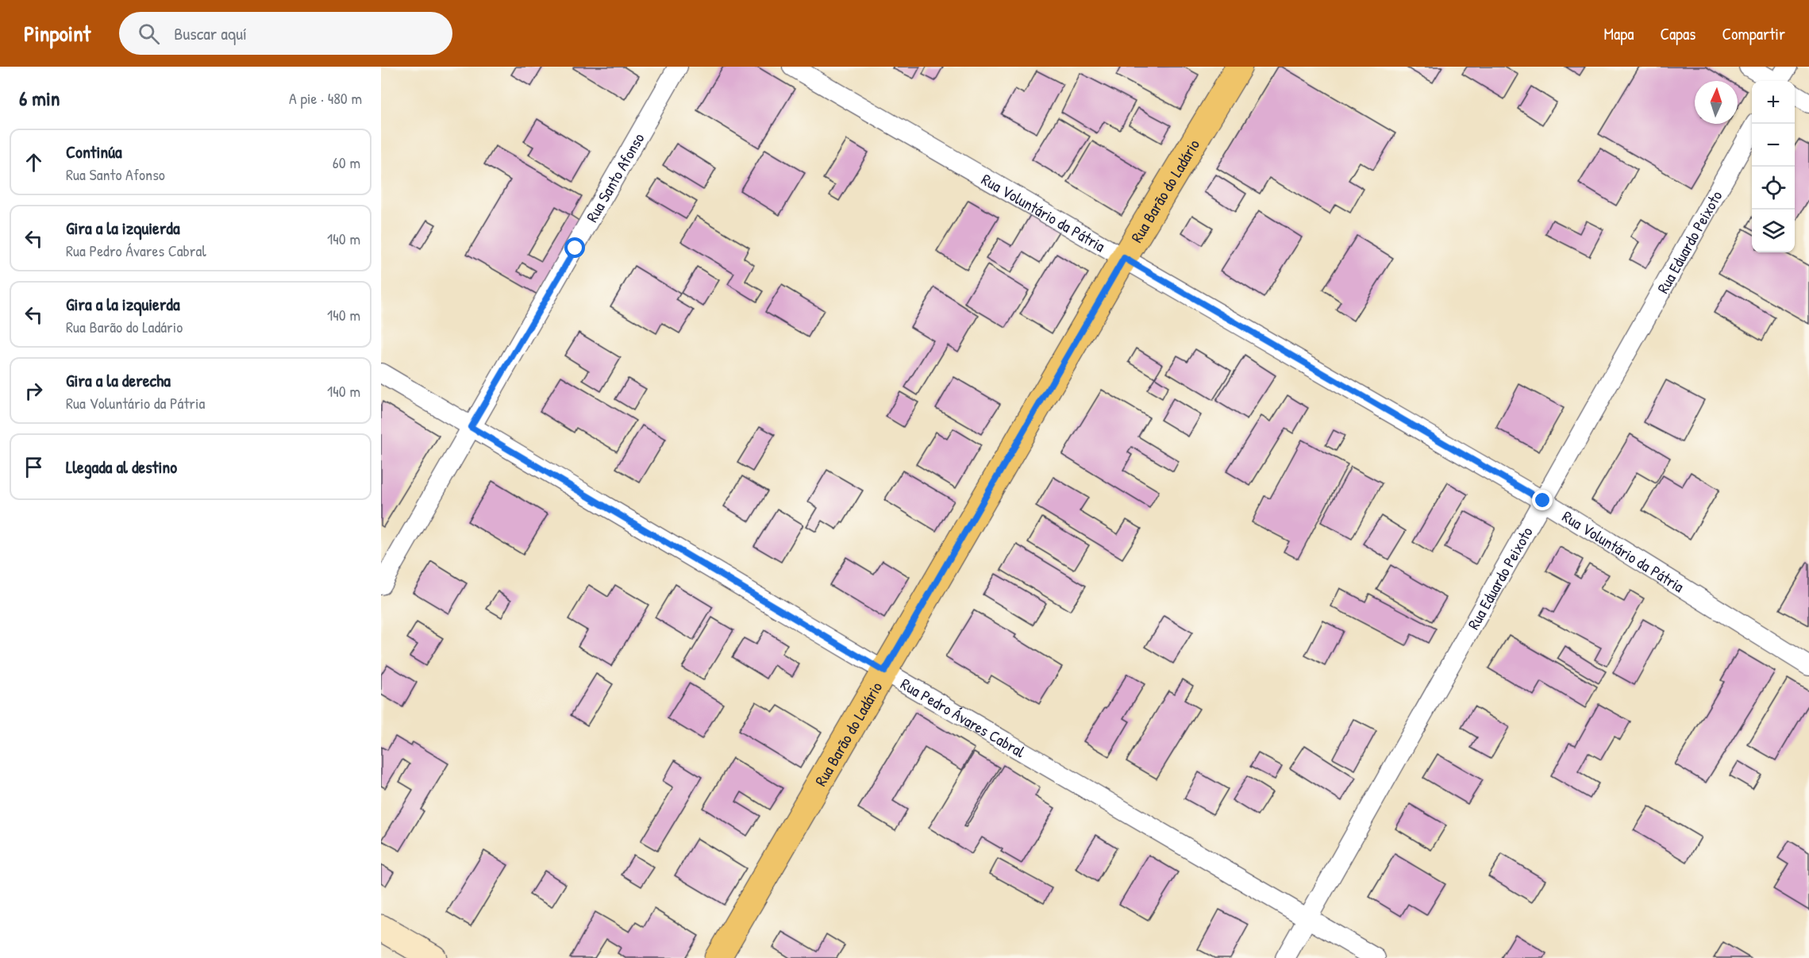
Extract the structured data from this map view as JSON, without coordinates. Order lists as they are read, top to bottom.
{
  "streets": {
    "main road": ["Rua Barão do Ladário"],
    "street": [
      "Rua Santo Afonso",
      "Rua Voluntário da Pátria",
      "Rua Eduardo Peixoto",
      "Rua Pedro Ávares Cabral"
    ]
  },
  "crossings": [
    ["Rua Santo Afonso", "Rua Pedro Ávares Cabral"],
    ["Rua Barão do Ladário", "Rua Voluntário da Pátria"],
    ["Rua Barão do Ladário", "Rua Pedro Ávares Cabral"],
    ["Rua Voluntário da Pátria", "Rua Eduardo Peixoto"],
    ["Rua Eduardo Peixoto", "Rua Pedro Ávares Cabral"]
  ],
  "north": "top",
  "page": {
    "header": "Pinpoint",
    "search": "Buscar aquí",
    "nav": ["Mapa", "Capas", "Compartir"],
    "heading": ["6 min", "A pie · 480 m"],
    "map_buttons": ["+", "−"],
    "list": [
      ["Continúa", "Rua Santo Afonso", "60 m"],
      ["Gira a la izquierda", "Rua Pedro Ávares Cabral", "140 m"],
      ["Gira a la izquierda", "Rua Barão do Ladário", "140 m"],
      ["Gira a la derecha", "Rua Voluntário da Pátria", "140 m"],
      "Llegada al destino"
    ]
  }
}
